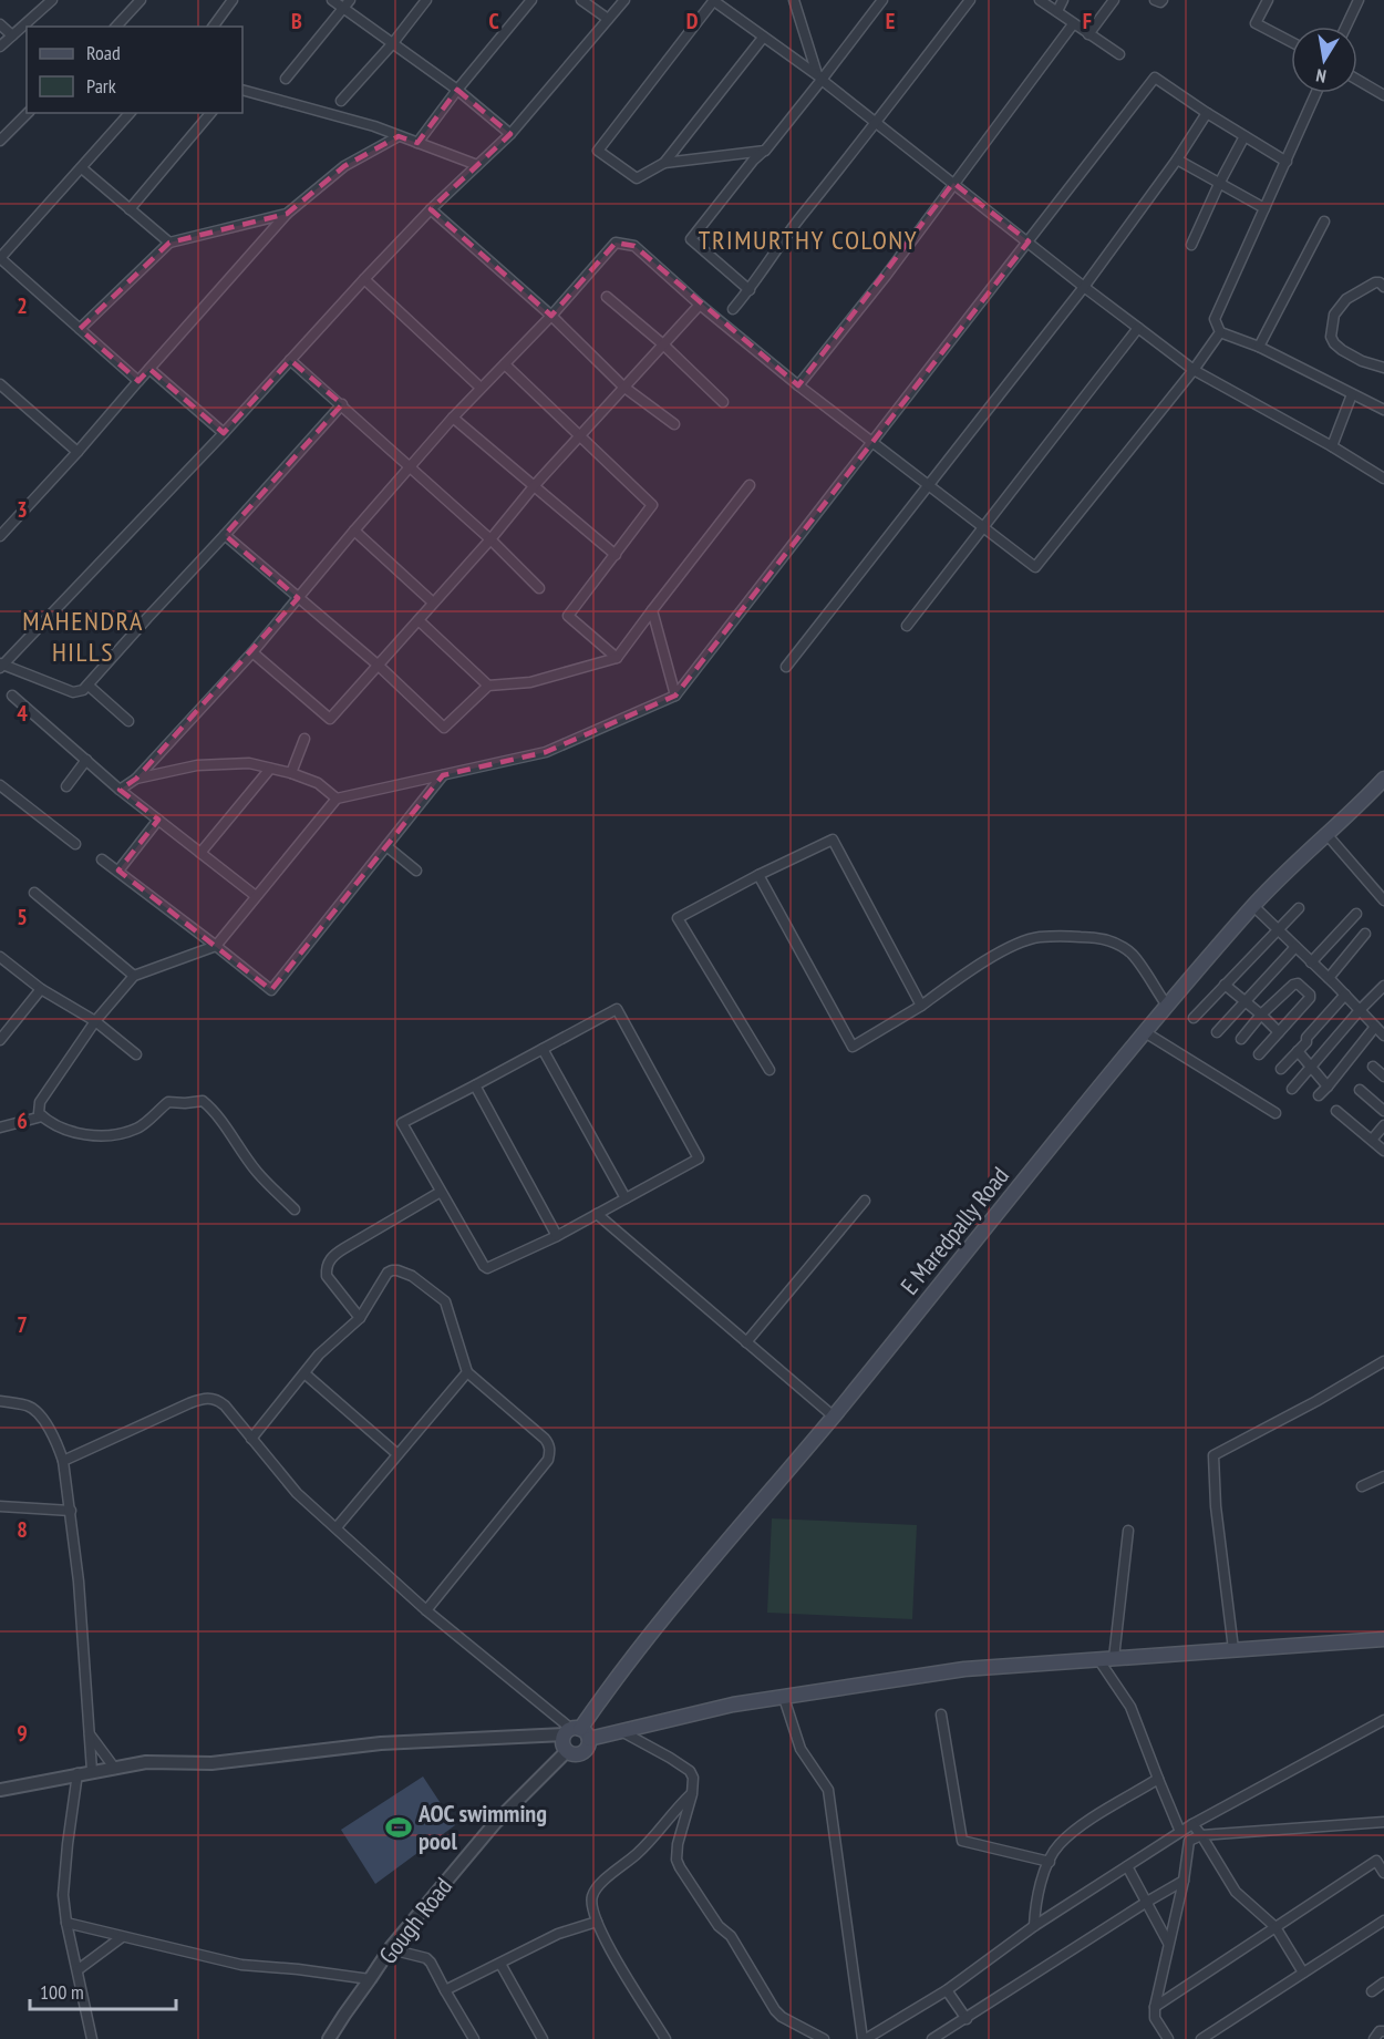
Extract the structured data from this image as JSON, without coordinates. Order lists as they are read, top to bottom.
{
  "streets": {
    "main road": ["E Maredpally Road"],
    "street": ["Gough Road"]
  },
  "districts": ["TRIMURTHY COLONY", "MAHENDRA HILLS"],
  "places": {
    "sports": ["AOC swimming pool"]
  },
  "legend": ["Road", "Park"],
  "scale_bar": "100 m",
  "north": "bottom",
  "grid": {
    "columns": [
      "B",
      "C",
      "D",
      "E",
      "F"
    ],
    "rows": [
      "2",
      "3",
      "4",
      "5",
      "6",
      "7",
      "8",
      "9"
    ]
  }
}
